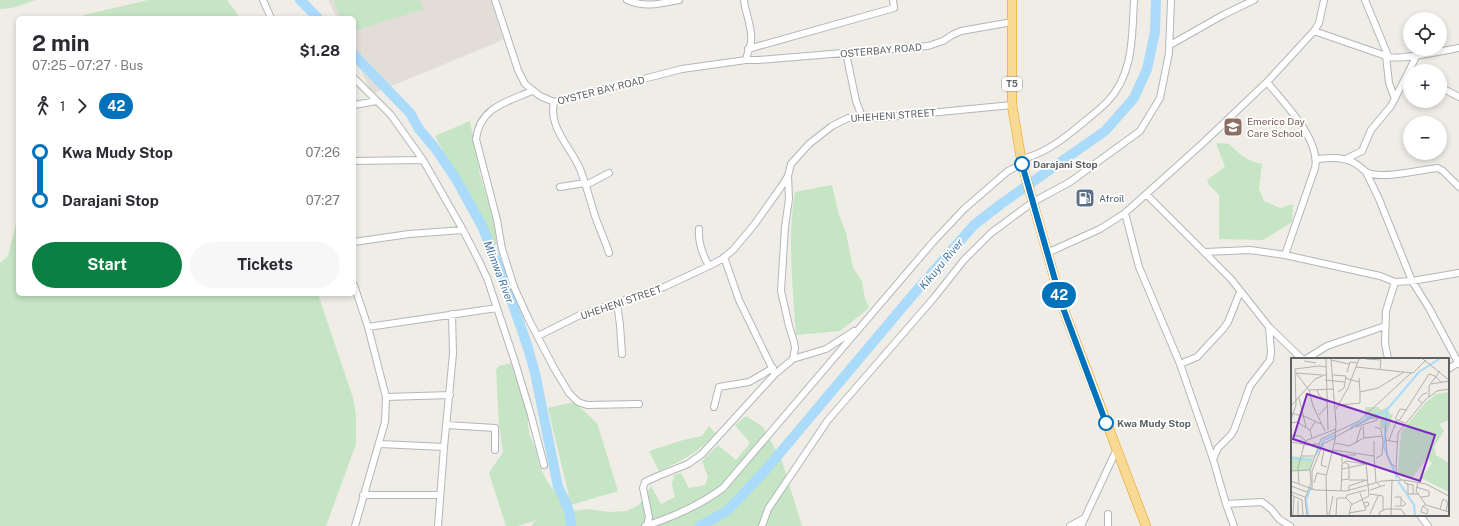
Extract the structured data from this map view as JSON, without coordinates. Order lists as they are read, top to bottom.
{
  "streets": {
    "highway": ["T5"],
    "street": ["OSTERBAY ROAD", "OYSTER BAY ROAD", "UHEHENI STREET"]
  },
  "crossings": [
    ["OSTERBAY ROAD", "T5"],
    ["OSTERBAY ROAD", "OYSTER BAY ROAD"],
    ["T5", "UHEHENI STREET"]
  ],
  "water": ["Kikuyu River", "Mlimwa River"],
  "places": {
    "school or university": ["Emerico Day Care School"],
    "other": ["Darajani Stop", "Kwa Mudy Stop"],
    "fuel station": ["Afroil"]
  },
  "lines": ["bus line 42"],
  "page": {
    "on_map": "42",
    "map_buttons": ["+", "−"],
    "heading": ["2 min", "07:25 – 07:27 · Bus", "$1.28"],
    "legs": ["1", "42"],
    "list": [
      {
        "name": "Kwa Mudy Stop",
        "value": "07:26"
      },
      {
        "name": "Darajani Stop",
        "value": "07:27"
      }
    ],
    "buttons": ["Start", "Tickets"]
  }
}
